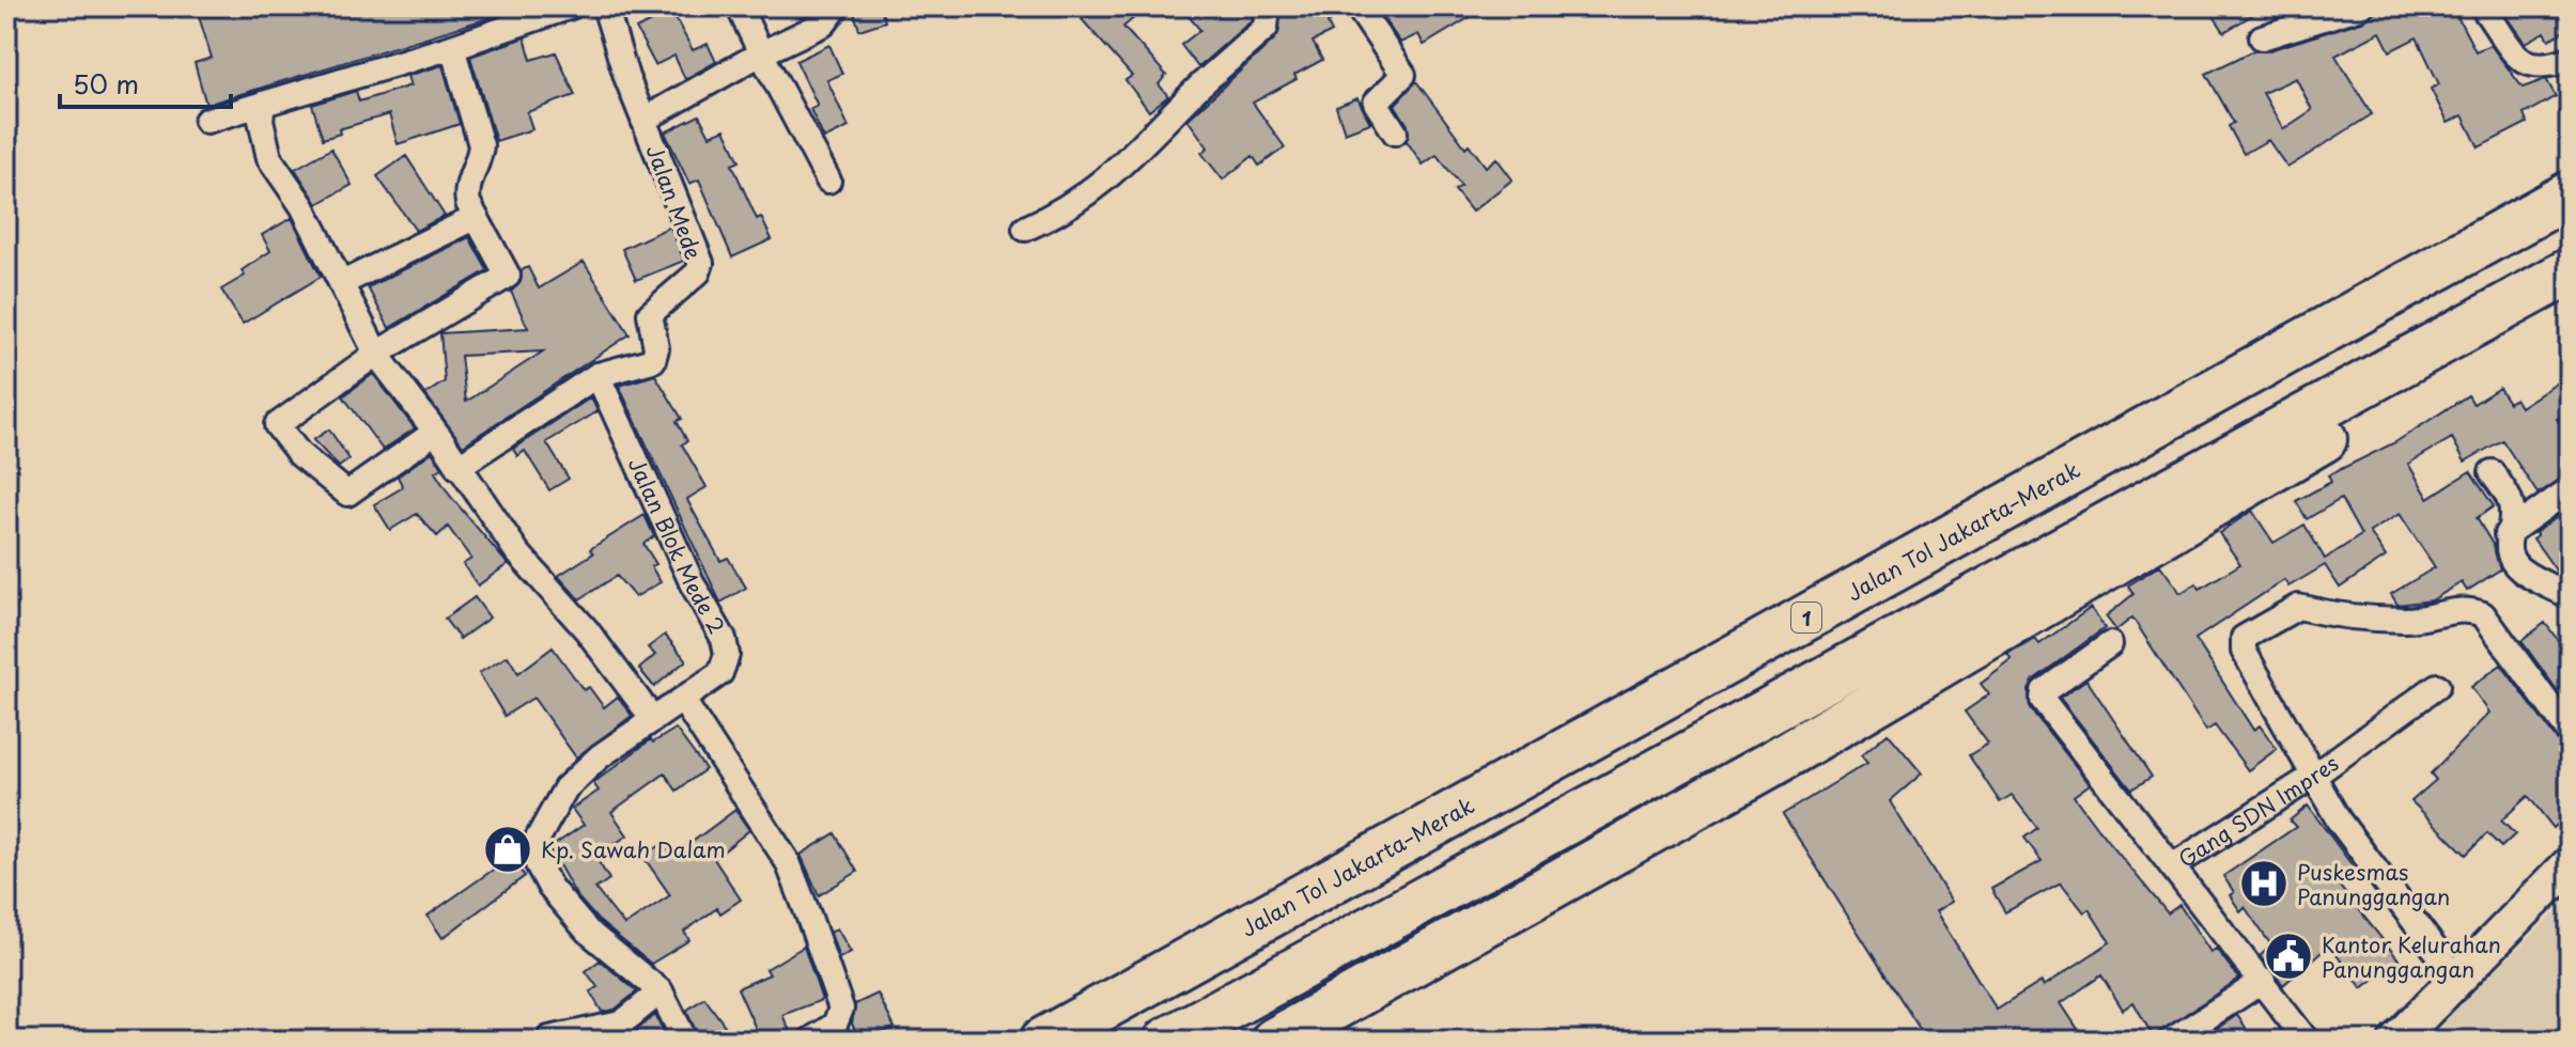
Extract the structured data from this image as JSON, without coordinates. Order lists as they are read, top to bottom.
{
  "streets": {
    "highway": ["Jalan Tol Jakarta–Merak", "1"],
    "street": ["Jalan Mede", "Jalan Blok Mede 2", "Gang SDN Impres"]
  },
  "crossings": [
    ["Jalan Mede", "Jalan Blok Mede 2"]
  ],
  "places": {
    "shop": ["Kp. Sawah Dalam"],
    "hospital": ["Puskesmas Panunggangan"],
    "public building": ["Kantor Kelurahan Panunggangan"]
  },
  "scale_bar": "50 m"
}
